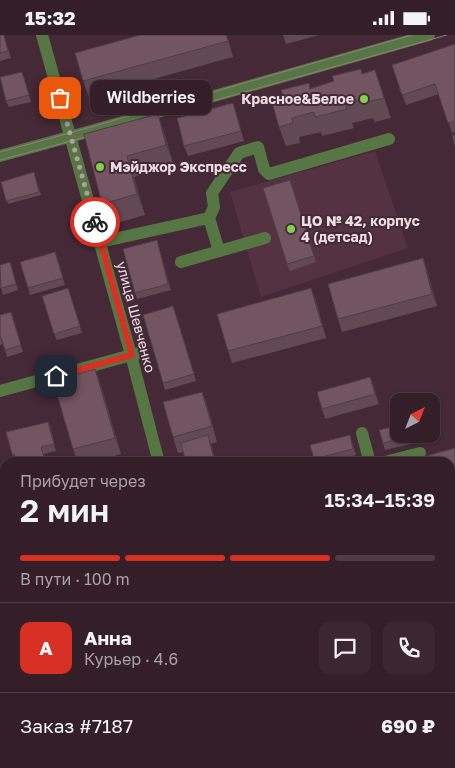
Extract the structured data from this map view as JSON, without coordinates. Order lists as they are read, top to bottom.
{
  "streets": {
    "street": ["улица Шевченко"]
  },
  "places": [
    "Wildberries",
    "Красное&Белое",
    "Мэйджор Экспресс",
    "ЦО № 42, корпус 4 (детсад)"
  ],
  "north": "top right",
  "page": {
    "status": "15:32",
    "bubble": "Wildberries",
    "heading": ["2 мин", "Прибудет через", "15:34–15:39"],
    "panel": [
      "Анна",
      "Курьер · 4.6",
      "Заказ #7187",
      "690 ₽"
    ],
    "bar": "В пути · 100 m",
    "round": "А"
  }
}
